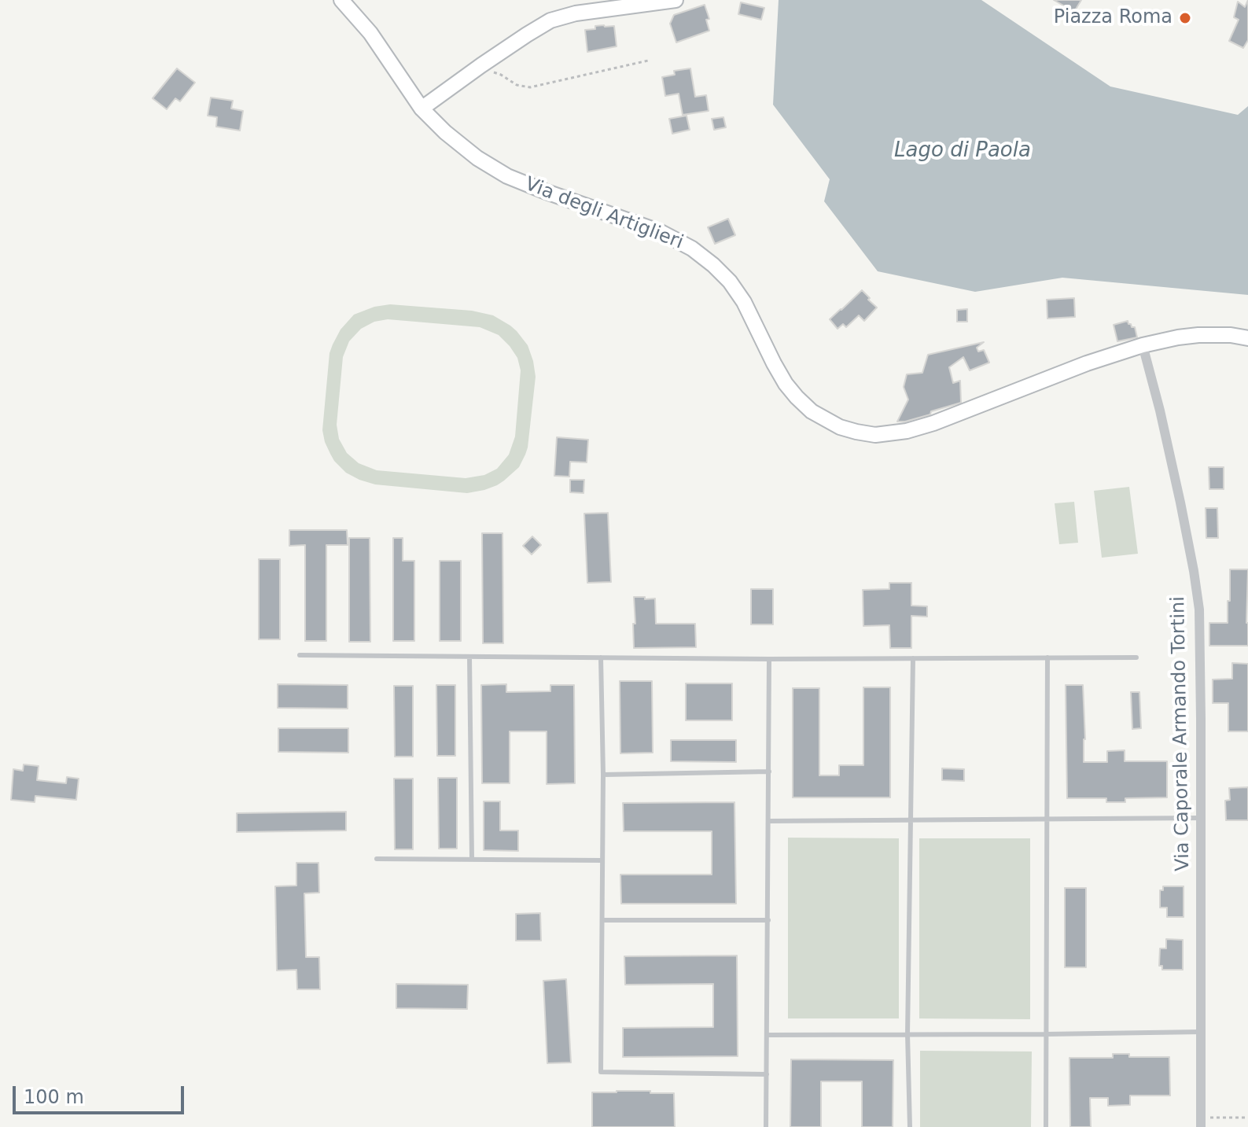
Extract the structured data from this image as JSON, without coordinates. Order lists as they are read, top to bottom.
{
  "streets": {
    "street": ["Via degli Artiglieri", "Via Caporale Armando Tortini"]
  },
  "crossings": [
    ["Via degli Artiglieri", "Via Caporale Armando Tortini"]
  ],
  "water": ["Lago di Paola"],
  "places": ["Piazza Roma"],
  "scale_bar": "100 m"
}
